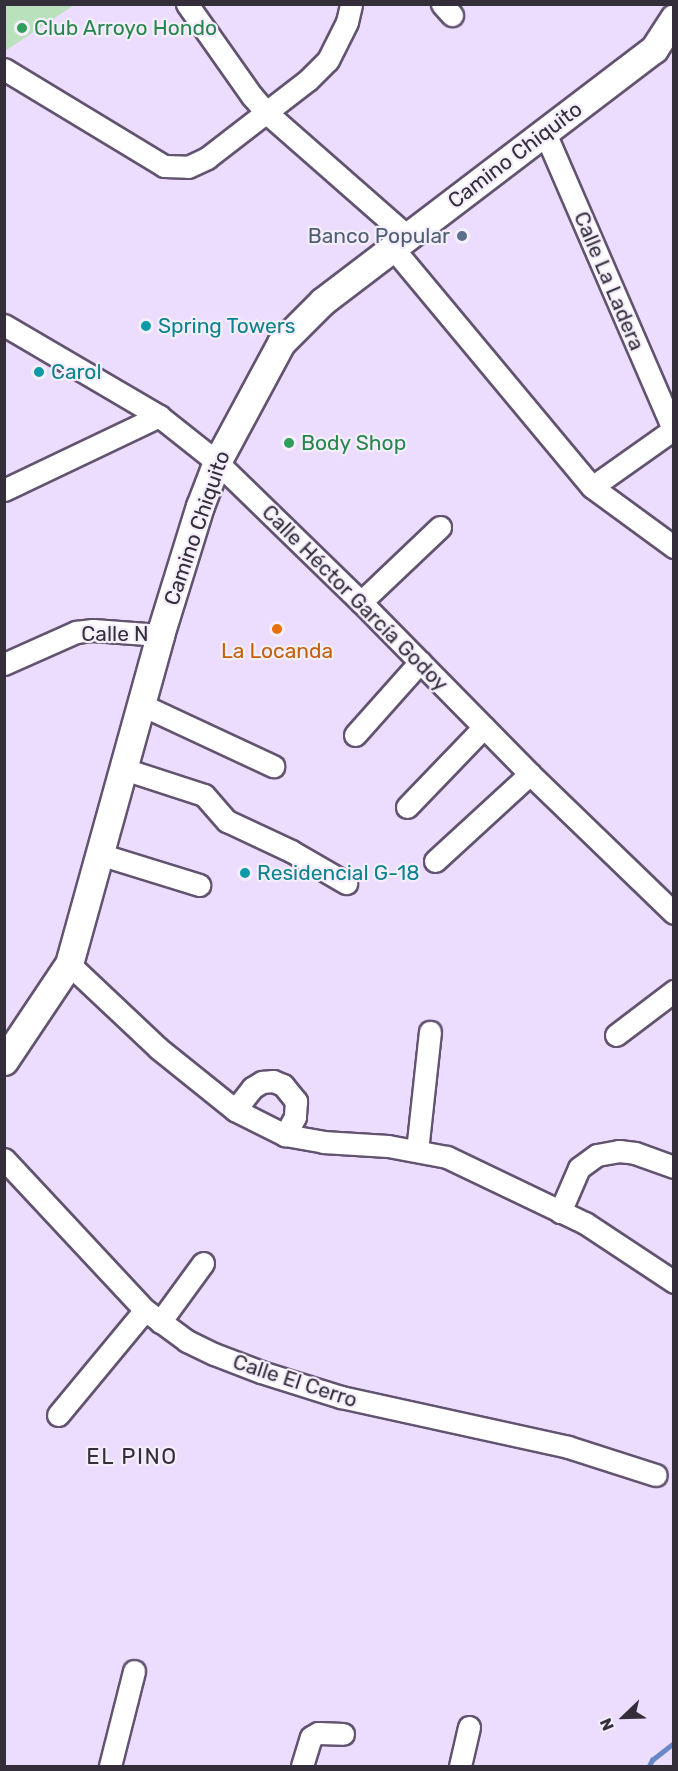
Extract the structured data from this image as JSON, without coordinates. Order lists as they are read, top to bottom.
{
  "streets": {
    "main road": ["Camino Chiquito"],
    "street": [
      "Calle La Ladera",
      "Calle Héctor García Godoy",
      "Calle N",
      "Calle El Cerro"
    ]
  },
  "crossings": [
    ["Camino Chiquito", "Calle La Ladera"],
    ["Camino Chiquito", "Calle Héctor García Godoy"],
    ["Camino Chiquito", "Calle N"]
  ],
  "districts": ["EL PINO"],
  "places": [
    "Club Arroyo Hondo",
    "Banco Popular",
    "Spring Towers",
    "Carol",
    "Body Shop",
    "La Locanda",
    "Residencial G-18"
  ],
  "north": "bottom left"
}
